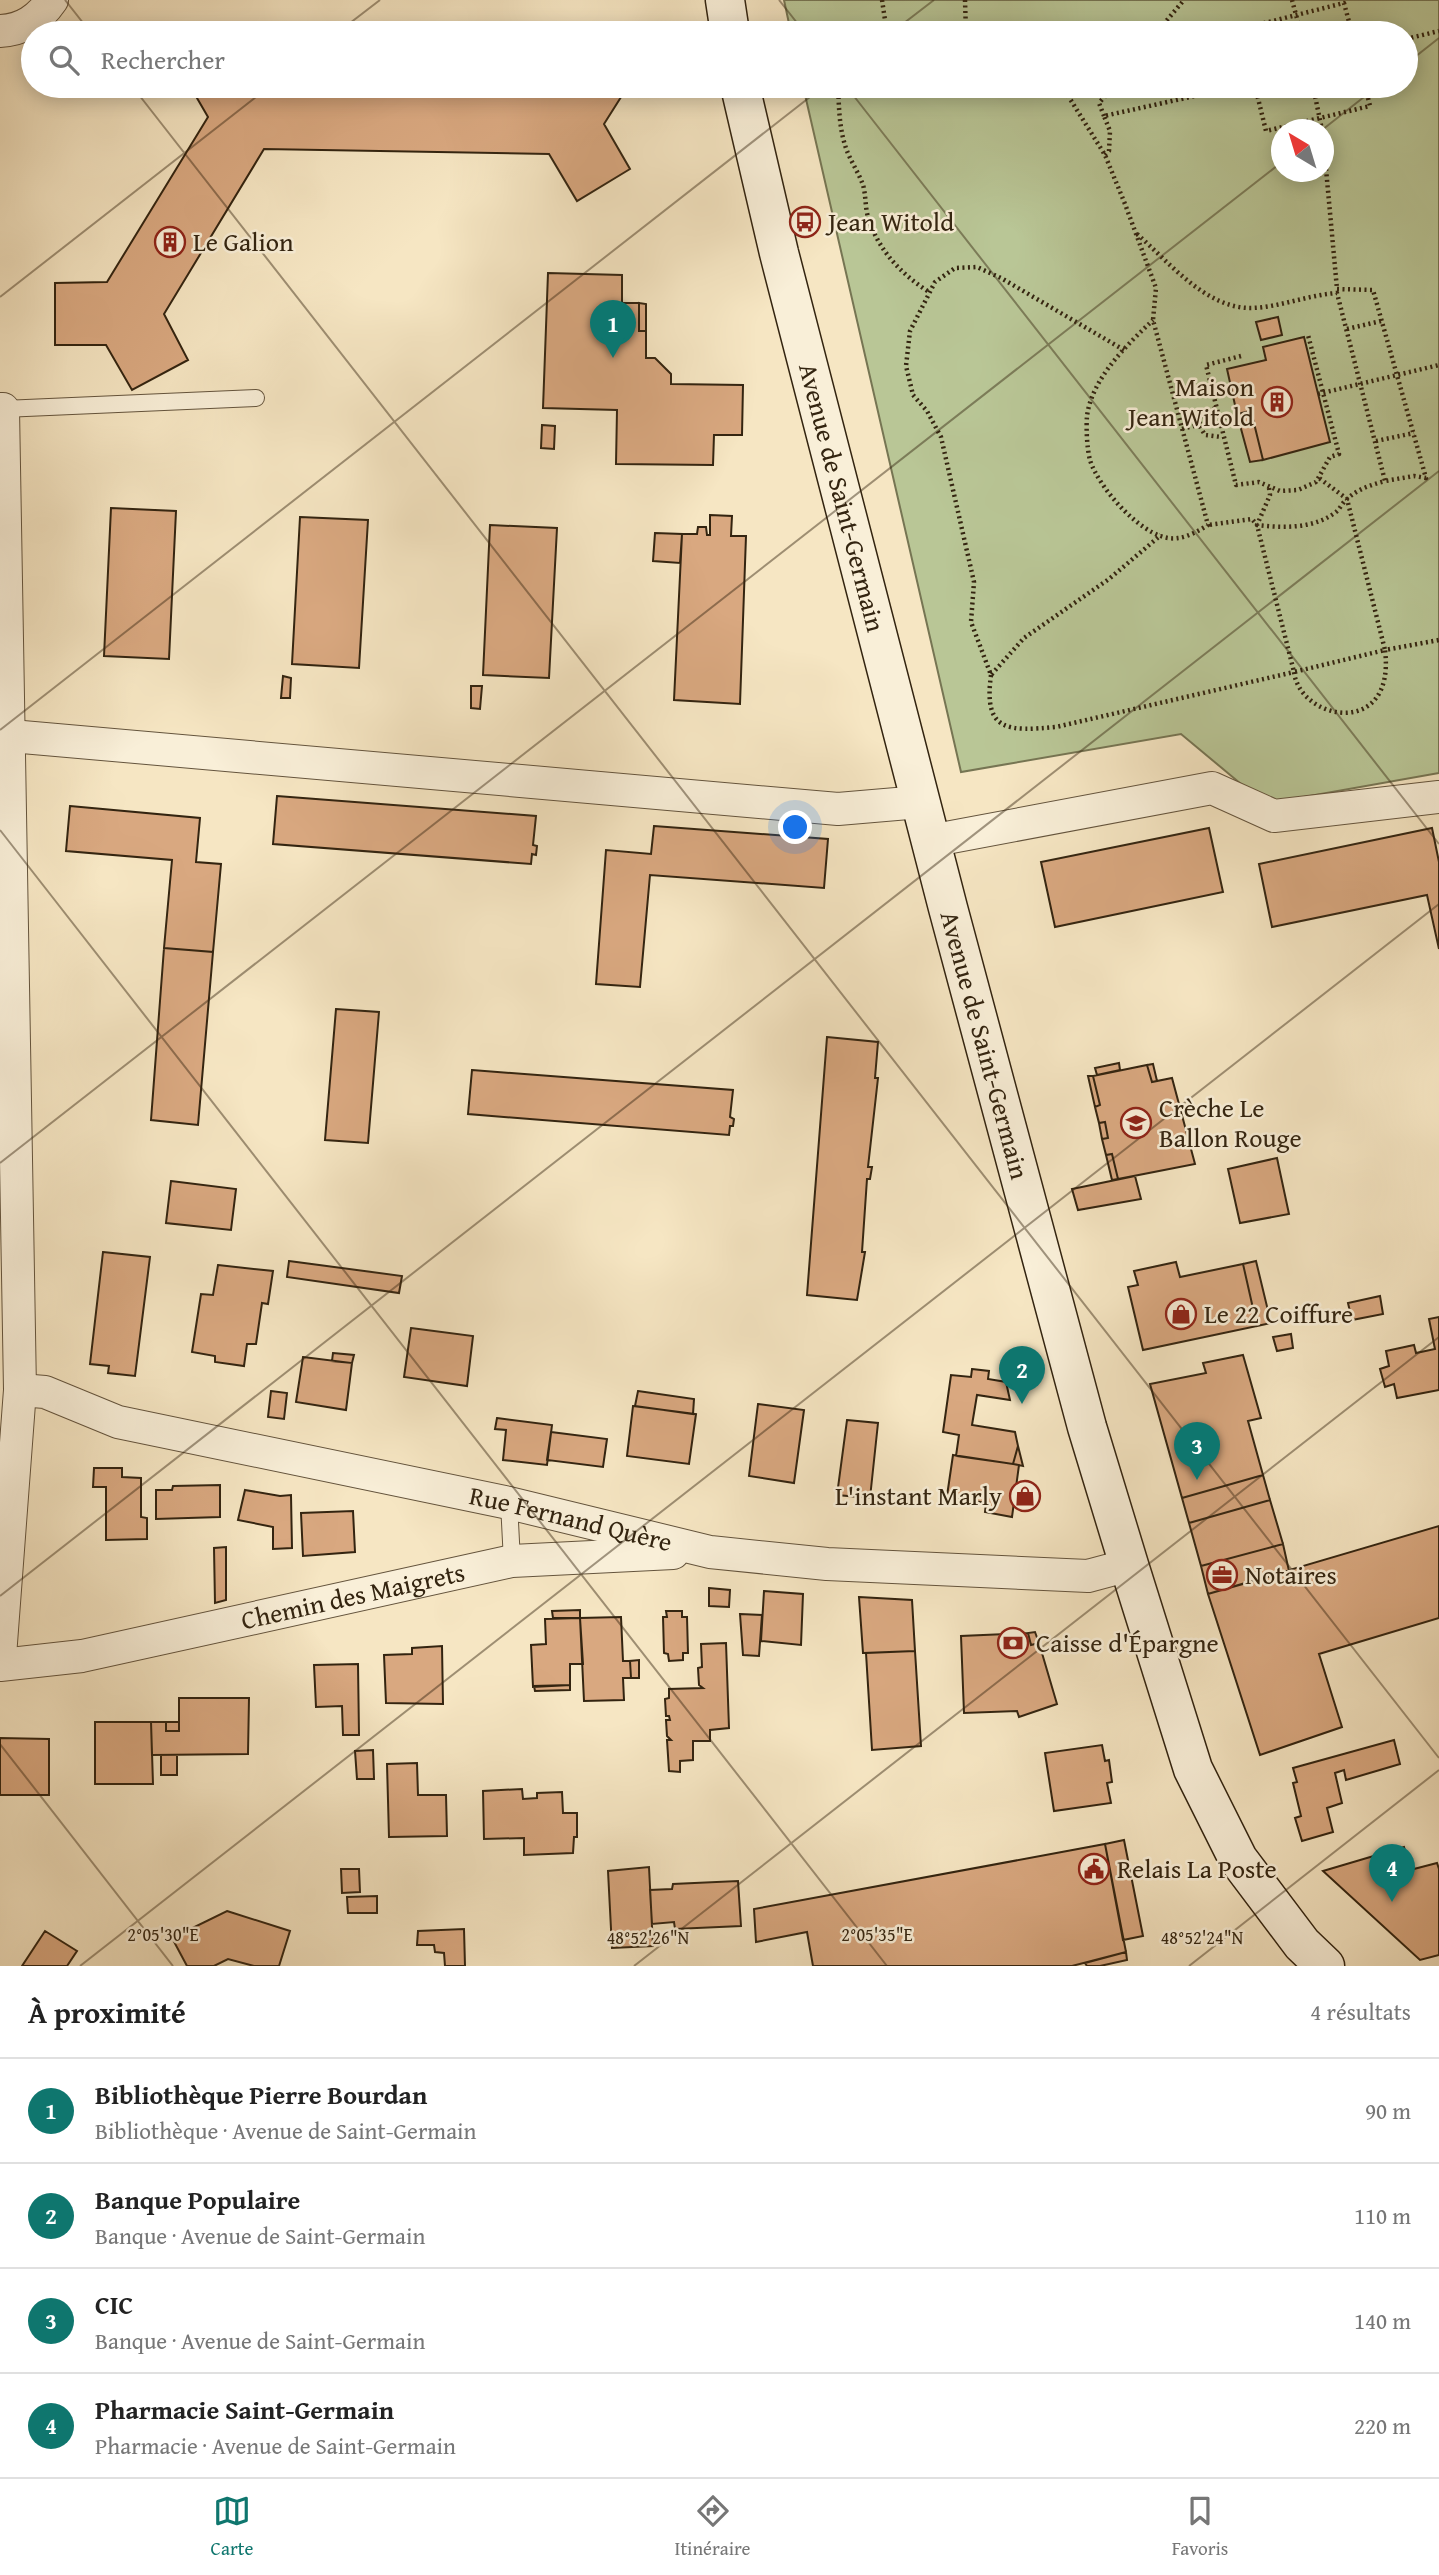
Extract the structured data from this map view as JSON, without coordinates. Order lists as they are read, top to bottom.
{
  "streets": {
    "main road": ["Avenue de Saint-Germain"],
    "street": ["Rue Fernand Quère", "Chemin des Maigrets"]
  },
  "crossings": [
    ["Avenue de Saint-Germain", "Rue Fernand Quère"],
    ["Rue Fernand Quère", "Chemin des Maigrets"]
  ],
  "places": {
    "bus stop": ["Jean Witold"],
    "building": ["Le Galion", "Maison Jean Witold"],
    "school or university": ["Crèche Le Ballon Rouge"],
    "shop": ["Le 22 Coiffure", "L'instant Marly"],
    "office": ["Notaires"],
    "bank": ["Caisse d'Épargne"],
    "public building": ["Relais La Poste"]
  },
  "north": "top left",
  "page": {
    "search": "Rechercher",
    "pins": [
      "1",
      "2",
      "3",
      "4"
    ],
    "heading": ["À proximité", "4 résultats"],
    "list": [
      {
        "mark": "1",
        "name": "Bibliothèque Pierre Bourdan",
        "note": "Bibliothèque · Avenue de Saint-Germain",
        "value": "90 m"
      },
      {
        "mark": "2",
        "name": "Banque Populaire",
        "note": "Banque · Avenue de Saint-Germain",
        "value": "110 m"
      },
      {
        "mark": "3",
        "name": "CIC",
        "note": "Banque · Avenue de Saint-Germain",
        "value": "140 m"
      },
      {
        "mark": "4",
        "name": "Pharmacie Saint-Germain",
        "note": "Pharmacie · Avenue de Saint-Germain",
        "value": "220 m"
      }
    ],
    "nav": ["Carte", "Itinéraire", "Favoris"]
  },
  "coordinates": [
    "2°05'30\"E",
    "2°05'35\"E",
    "48°52'26\"N",
    "48°52'24\"N"
  ]
}
